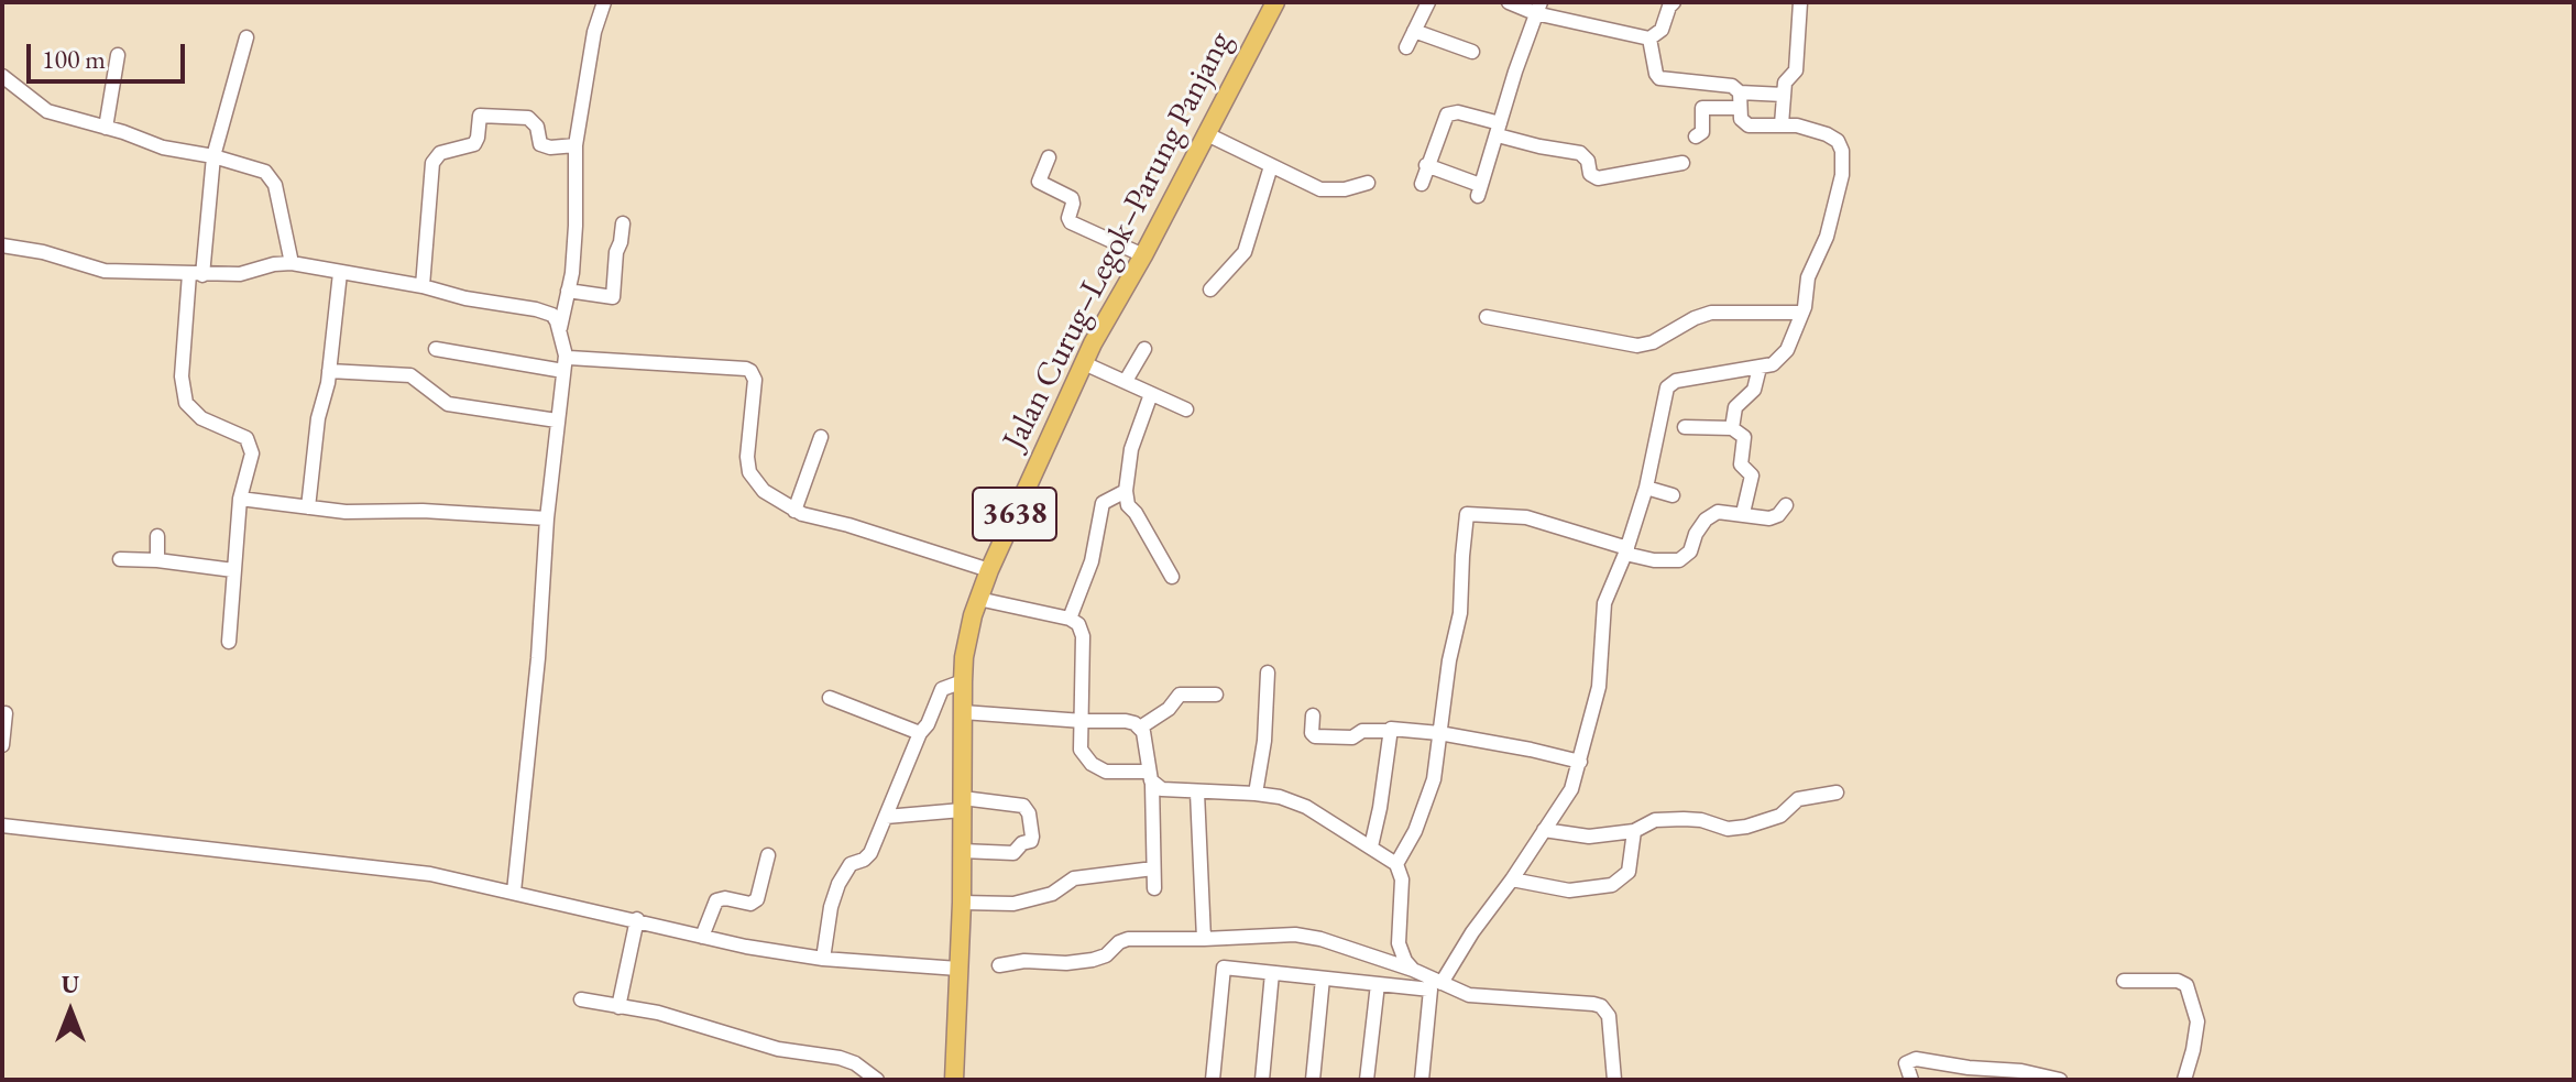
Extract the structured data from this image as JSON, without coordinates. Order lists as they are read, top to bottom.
{
  "streets": {
    "main road": ["Jalan Curug–Legok–Parung Panjang", "3638"]
  },
  "scale_bar": "100 m",
  "north": "top"
}
